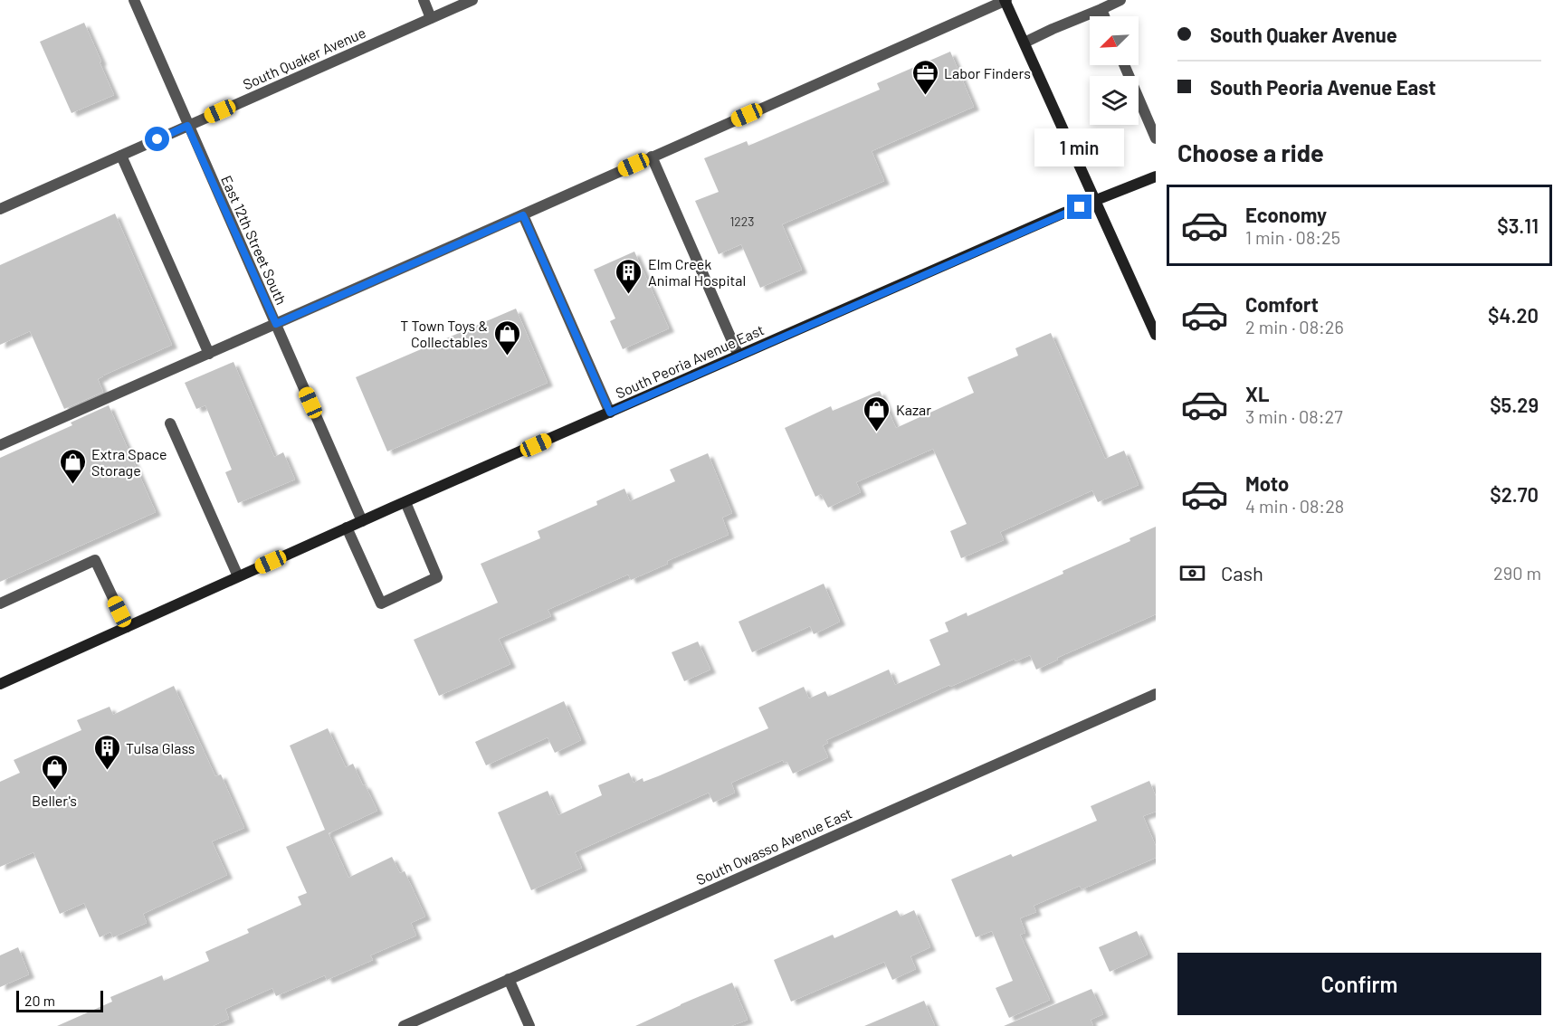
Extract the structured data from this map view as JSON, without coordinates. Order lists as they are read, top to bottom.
{
  "streets": {
    "main road": ["South Peoria Avenue East"],
    "street": ["South Quaker Avenue", "East 12th Street South", "South Owasso Avenue East"]
  },
  "crossings": [
    ["South Quaker Avenue", "East 12th Street South"],
    ["East 12th Street South", "South Peoria Avenue East"]
  ],
  "places": {
    "office": ["Labor Finders"],
    "building": ["Elm Creek Animal Hospital", "Tulsa Glass"],
    "shop": [
      "T Town Toys & Collectables",
      "Kazar",
      "Extra Space Storage",
      "Beller's"
    ]
  },
  "house_numbers": ["1223"],
  "scale_bar": "20 m",
  "north": "bottom left",
  "page": {
    "banner": ["South Quaker Avenue", "South Peoria Avenue East"],
    "heading": "Choose a ride",
    "bubble": "1 min",
    "list": [
      {
        "name": "Economy",
        "note": "1 min · 08:25",
        "value": "$3.11"
      },
      {
        "name": "Comfort",
        "note": "2 min · 08:26",
        "value": "$4.20"
      },
      {
        "name": "XL",
        "note": "3 min · 08:27",
        "value": "$5.29"
      },
      {
        "name": "Moto",
        "note": "4 min · 08:28",
        "value": "$2.70"
      }
    ],
    "pay": ["Cash", "290 m"],
    "buttons": "Confirm",
    "scale": "20 m"
  }
}
